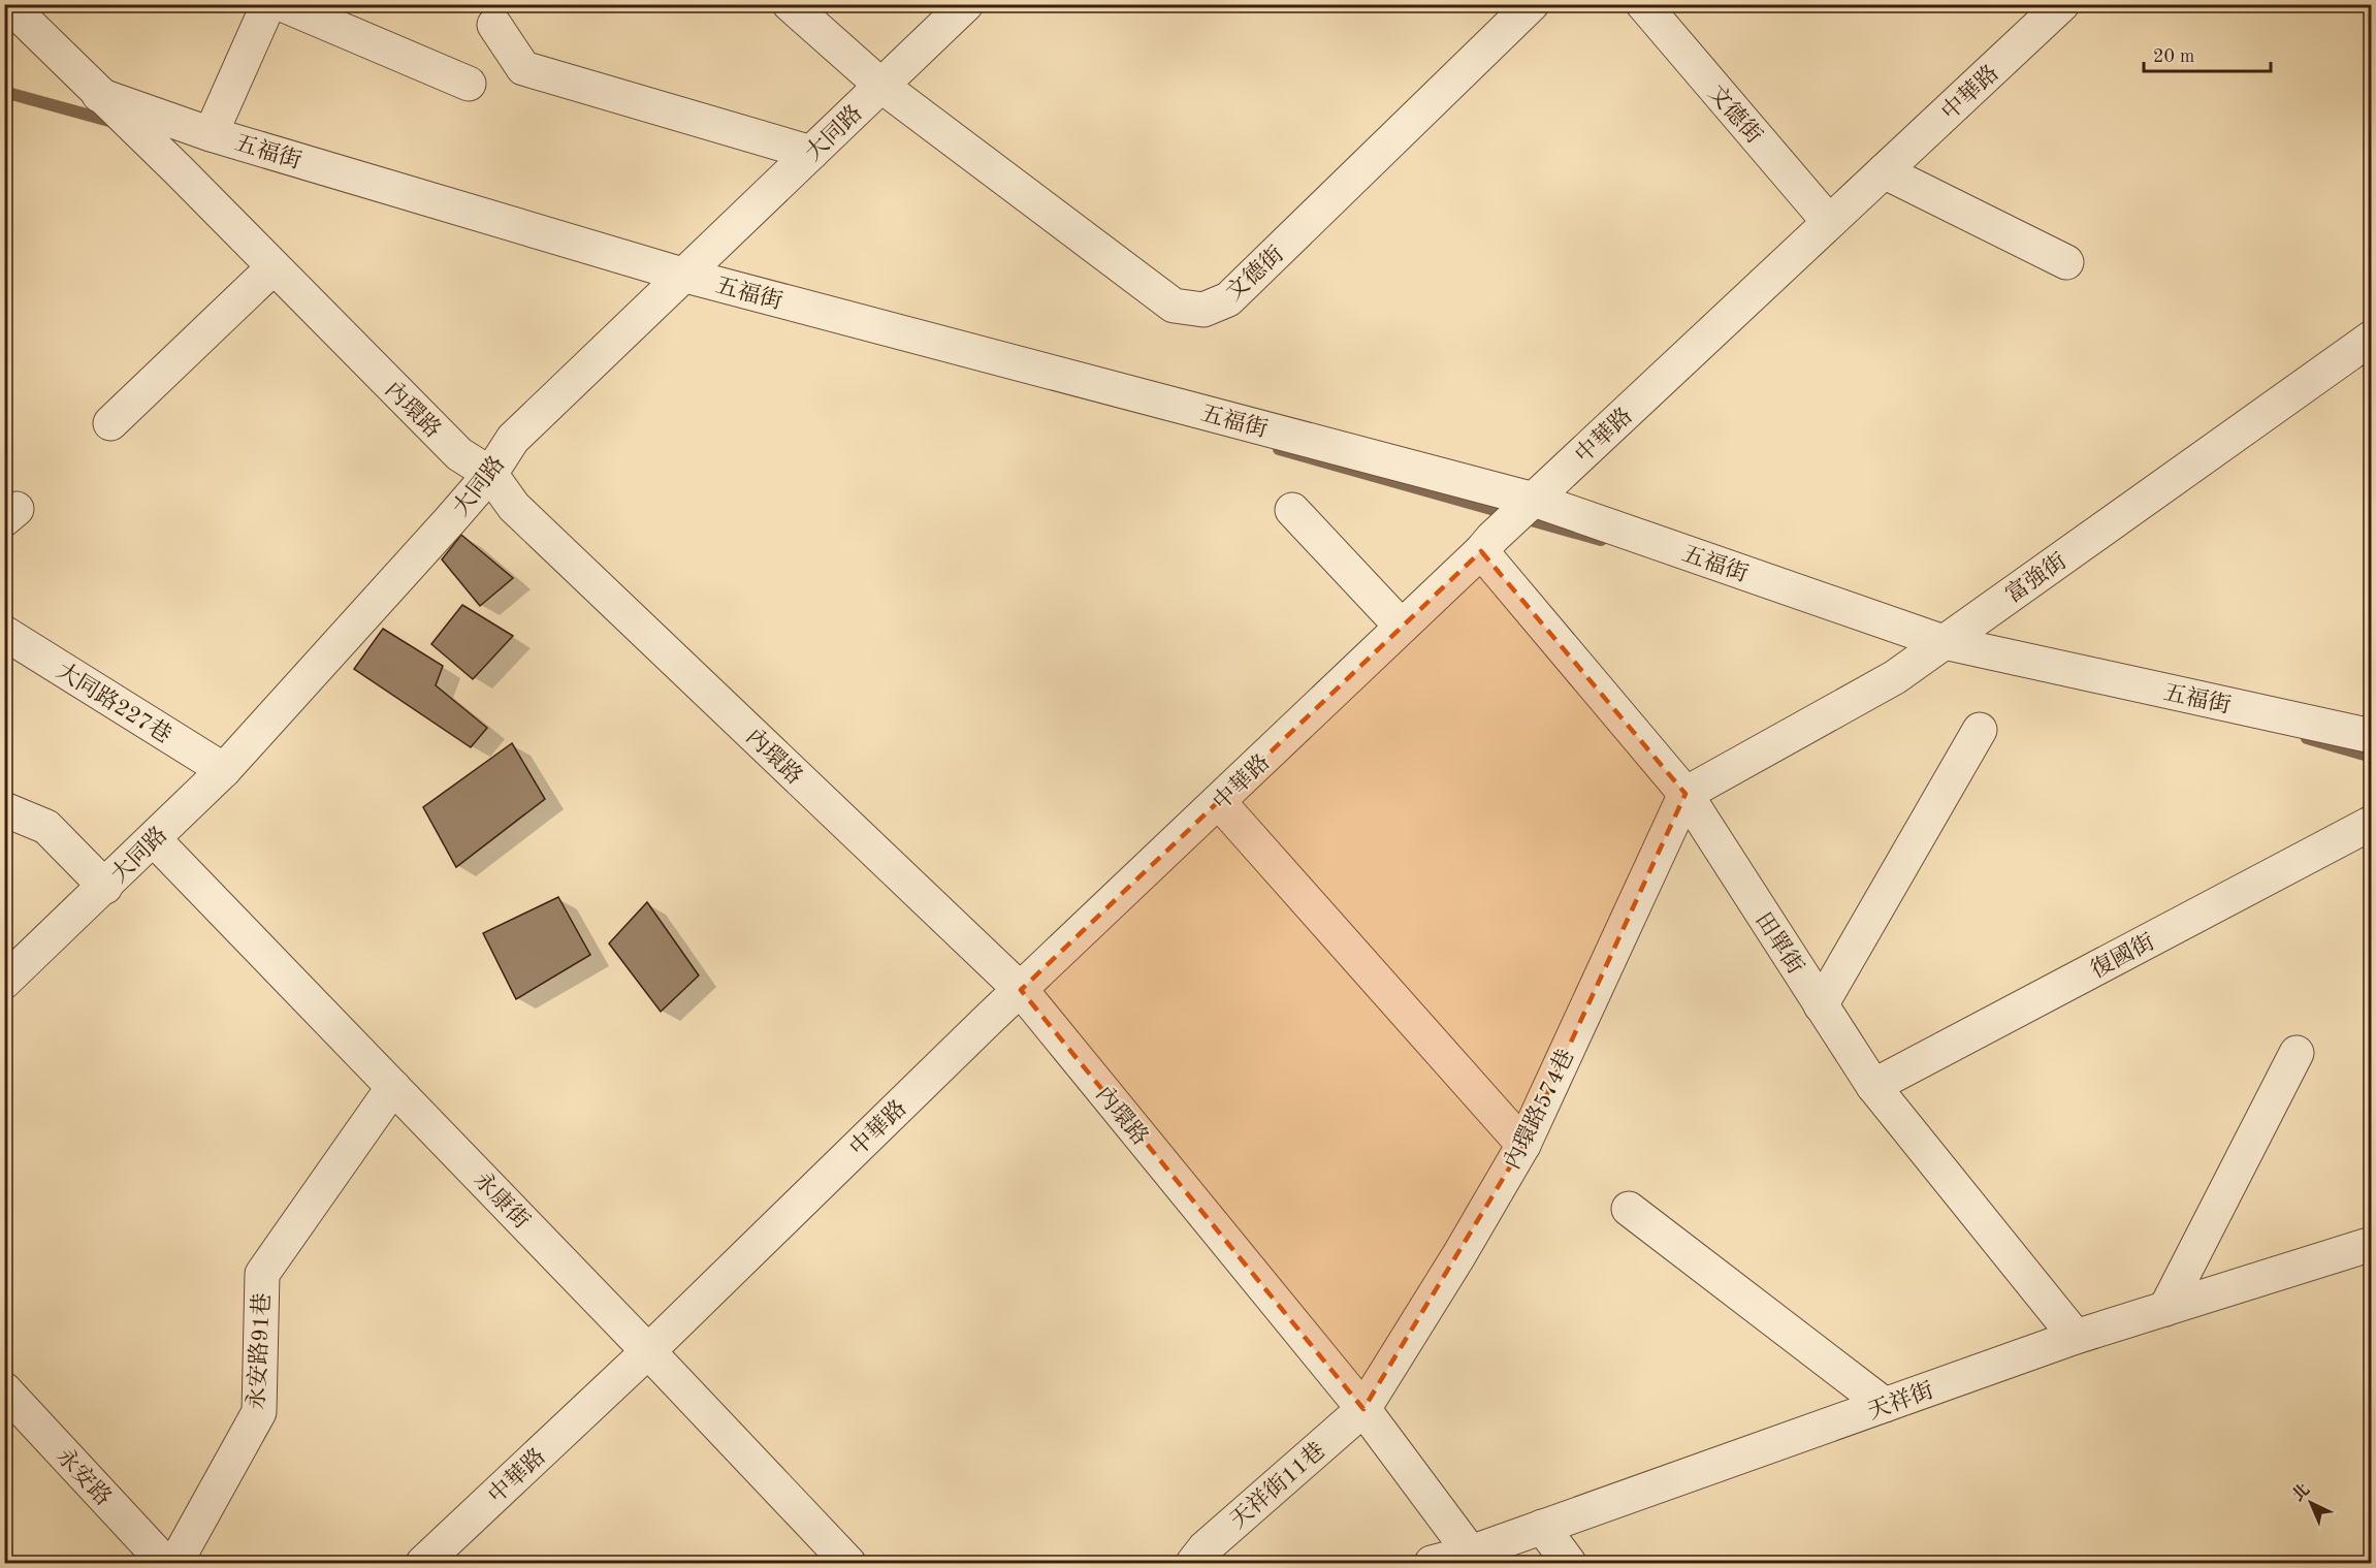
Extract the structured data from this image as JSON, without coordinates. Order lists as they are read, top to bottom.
{
  "streets": {
    "street": [
      "中華路",
      "文德街",
      "大同路",
      "五福街",
      "內環路",
      "富強街",
      "大同路227巷",
      "田單街",
      "復國街",
      "內環路574巷",
      "永康街",
      "永安路91巷",
      "天祥街",
      "永安路",
      "天祥街11巷"
    ]
  },
  "crossings": [
    ["中華路", "文德街"],
    ["中華路", "五福街"],
    ["中華路", "內環路"],
    ["中華路", "田單街"],
    ["中華路", "永康街"],
    ["文德街", "大同路"],
    ["大同路", "五福街"],
    ["大同路", "內環路"],
    ["大同路", "大同路227巷"],
    ["大同路", "永康街"],
    ["五福街", "內環路"],
    ["五福街", "富強街"],
    ["內環路", "內環路574巷"],
    ["內環路", "天祥街"],
    ["內環路", "天祥街11巷"],
    ["富強街", "田單街"],
    ["富強街", "內環路574巷"],
    ["田單街", "復國街"],
    ["田單街", "內環路574巷"],
    ["田單街", "天祥街"],
    ["內環路574巷", "天祥街11巷"],
    ["永康街", "永安路91巷"]
  ],
  "scale_bar": "20 m",
  "north": "top left"
}
